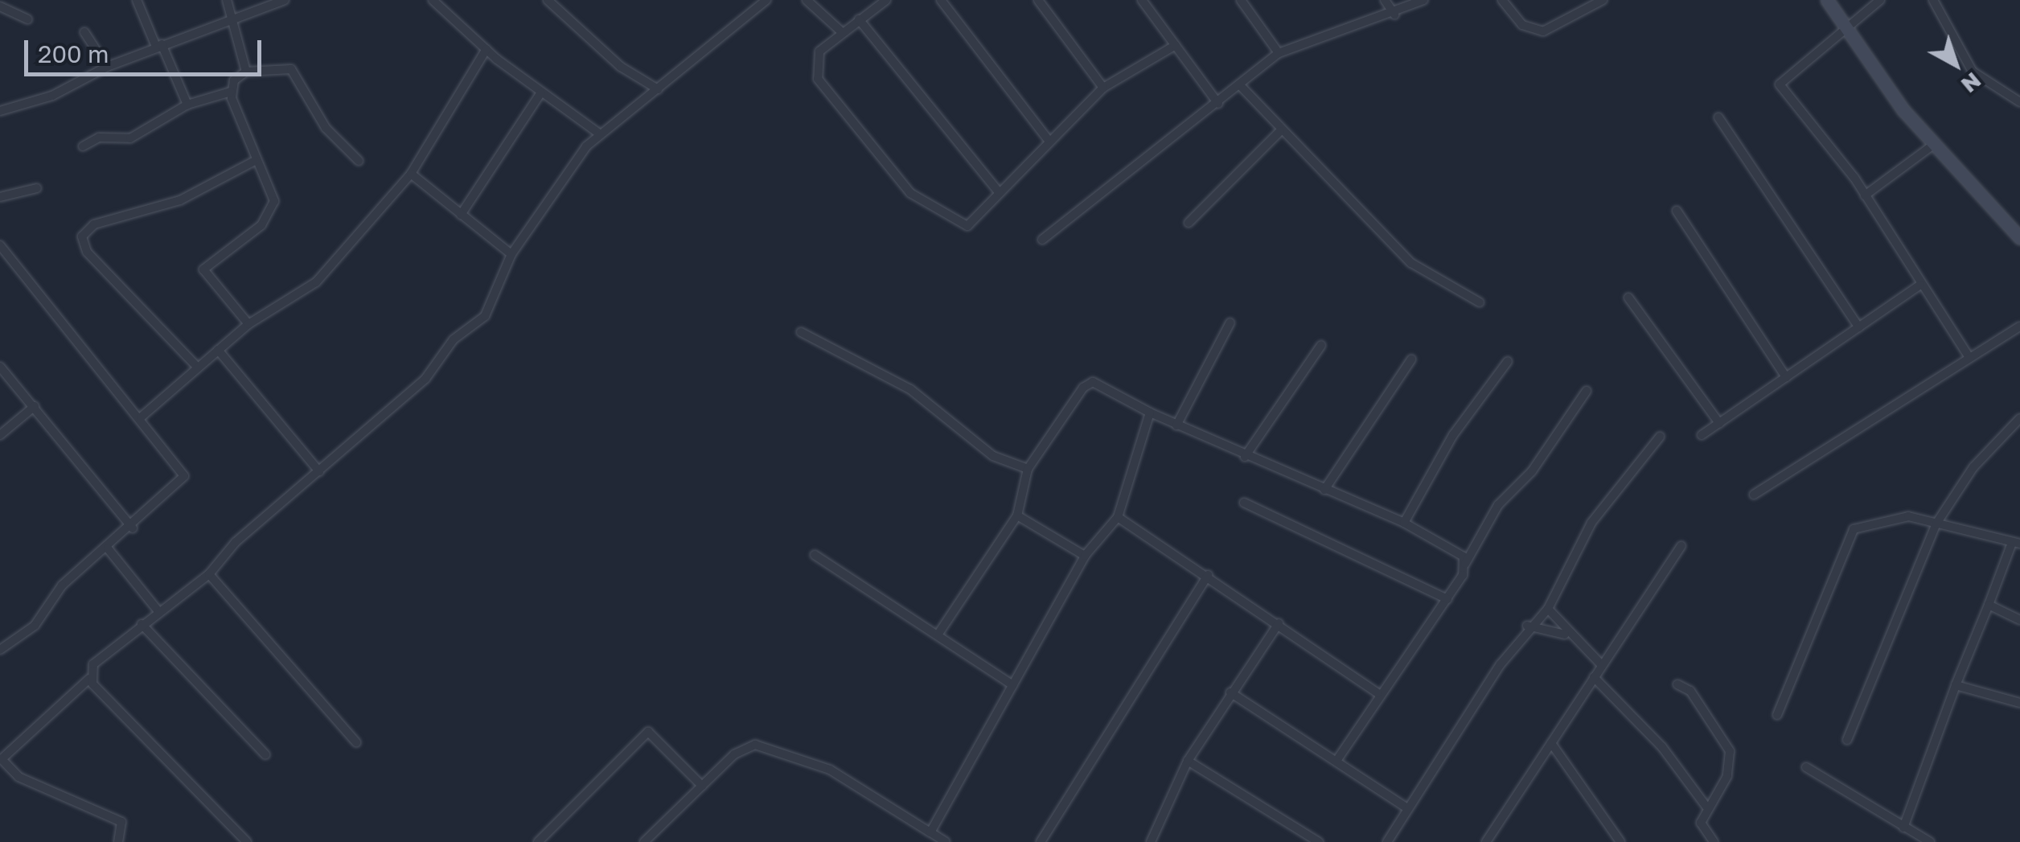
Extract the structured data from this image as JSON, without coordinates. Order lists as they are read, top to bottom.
{
  "scale_bar": "200 m",
  "north": "bottom right"
}
